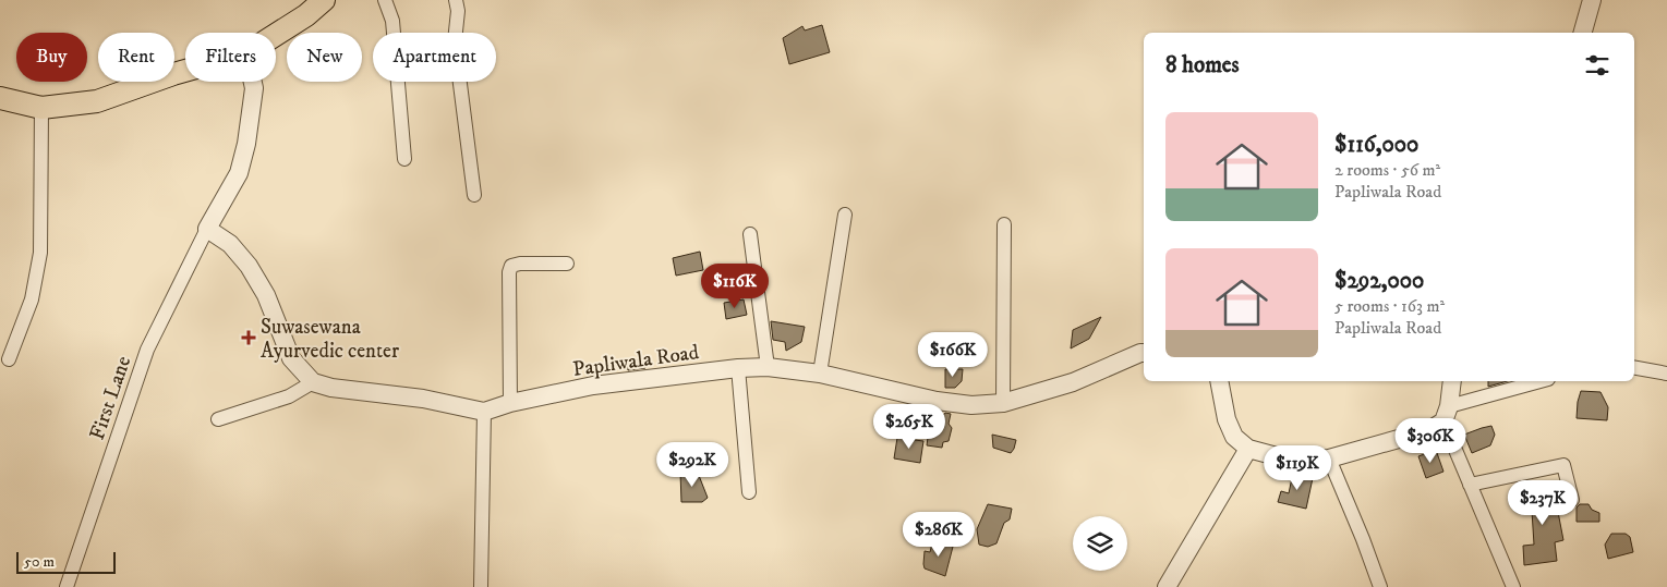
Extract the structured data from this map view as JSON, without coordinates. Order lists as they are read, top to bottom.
{
  "streets": {
    "street": ["Papliwala Road", "First Lane"]
  },
  "places": {
    "health": ["Suwasewana Ayurvedic center"]
  },
  "scale_bar": "50 m",
  "page": {
    "chip": [
      "Buy",
      "Rent",
      "Filters",
      "New",
      "Apartment"
    ],
    "heading": "8 homes",
    "list": [
      {
        "name": "$116,000",
        "note": "2 rooms · 56 m² · Papliwala Road"
      },
      {
        "name": "$292,000",
        "note": "5 rooms · 163 m² · Papliwala Road"
      }
    ],
    "price": [
      "$116K",
      "$166K",
      "$265K",
      "$306K",
      "$292K",
      "$119K",
      "$237K",
      "$286K"
    ],
    "scale": "50 m"
  }
}
